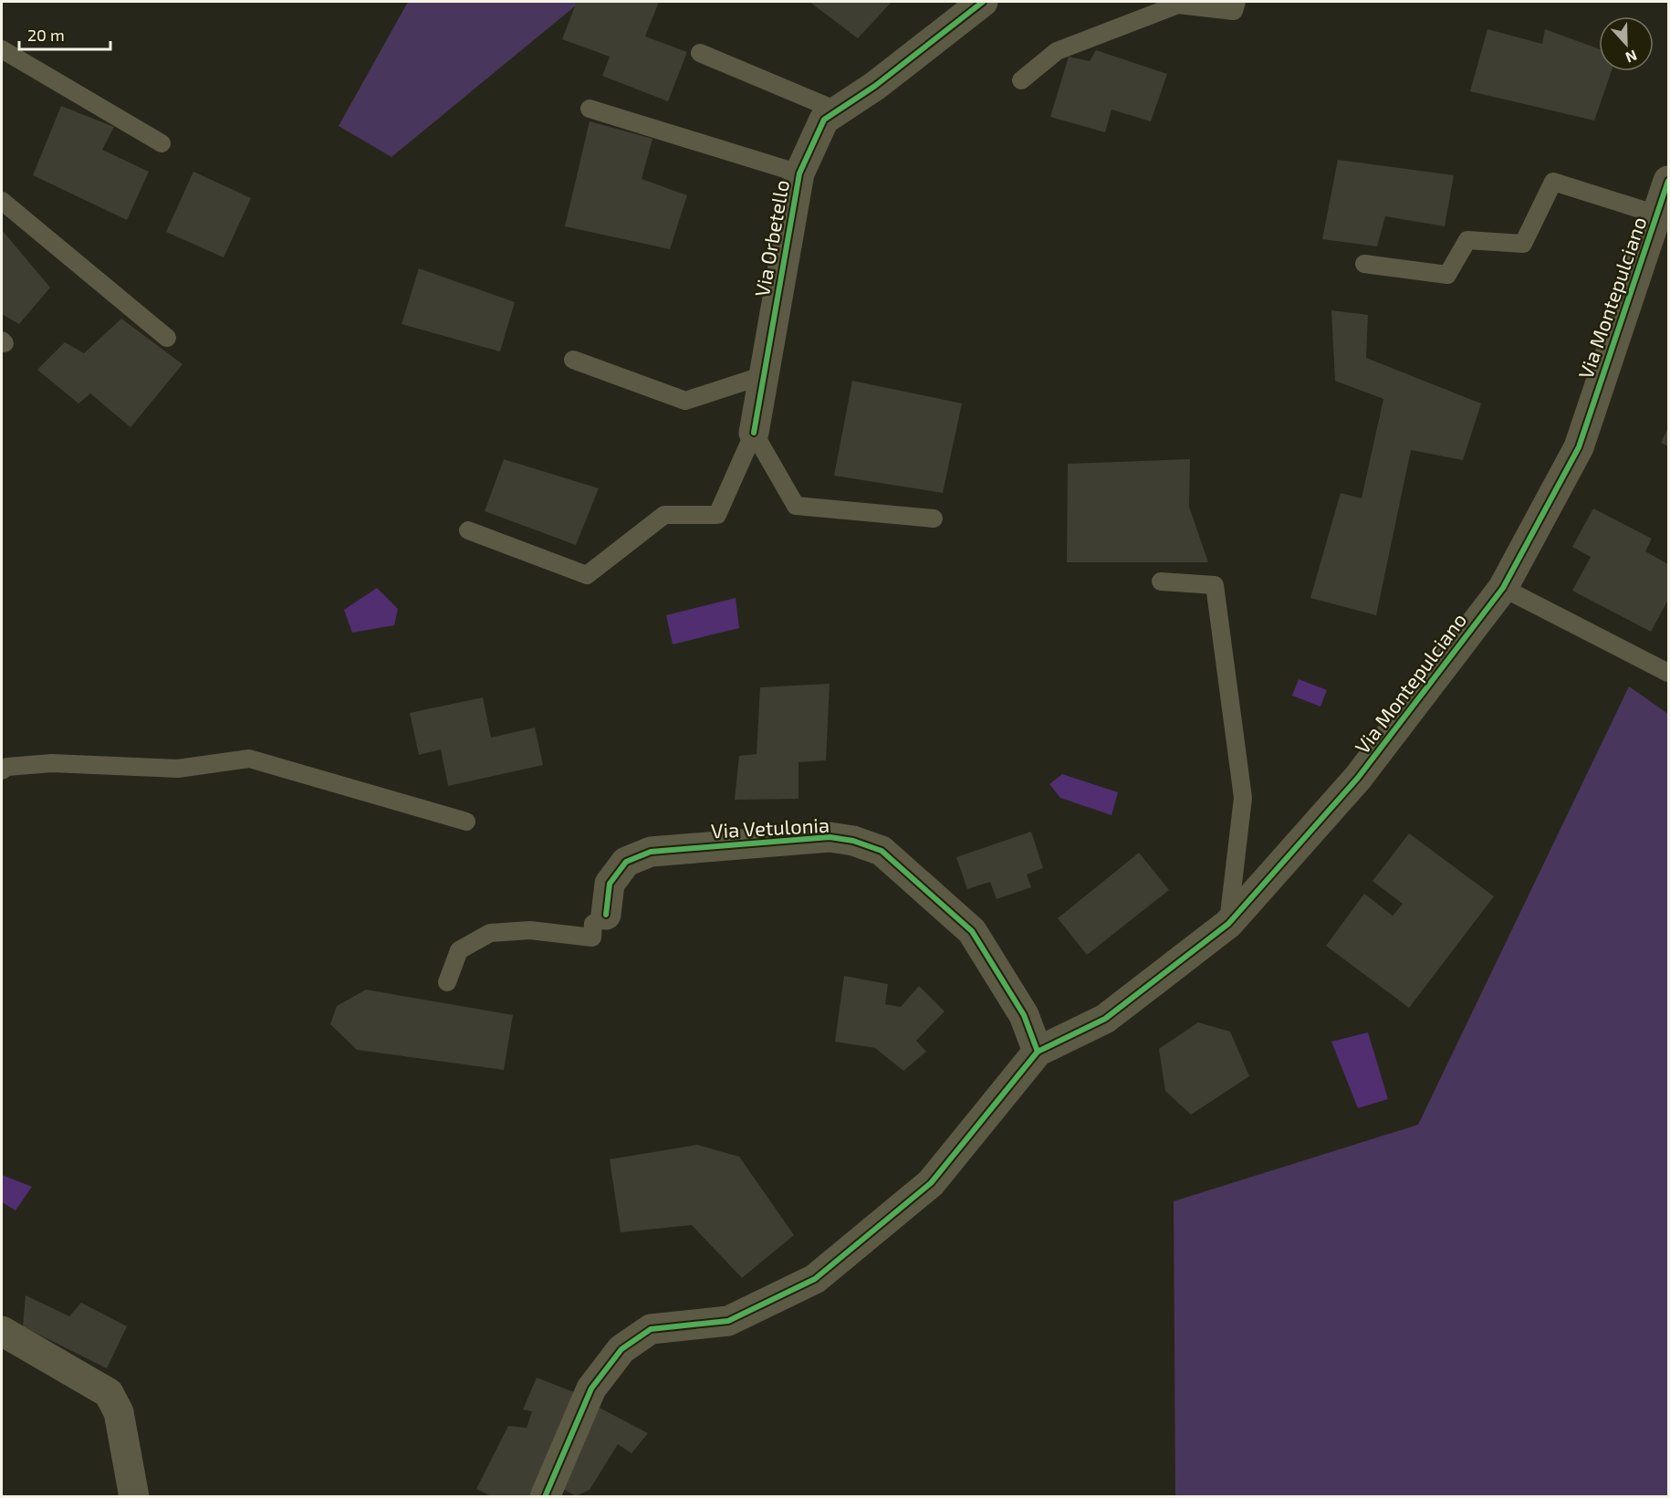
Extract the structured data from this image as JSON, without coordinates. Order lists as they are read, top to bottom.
{
  "streets": {
    "street": ["Via Orbetello", "Via Montepulciano", "Via Vetulonia"]
  },
  "crossings": [
    ["Via Montepulciano", "Via Vetulonia"]
  ],
  "scale_bar": "20 m",
  "north": "bottom"
}
